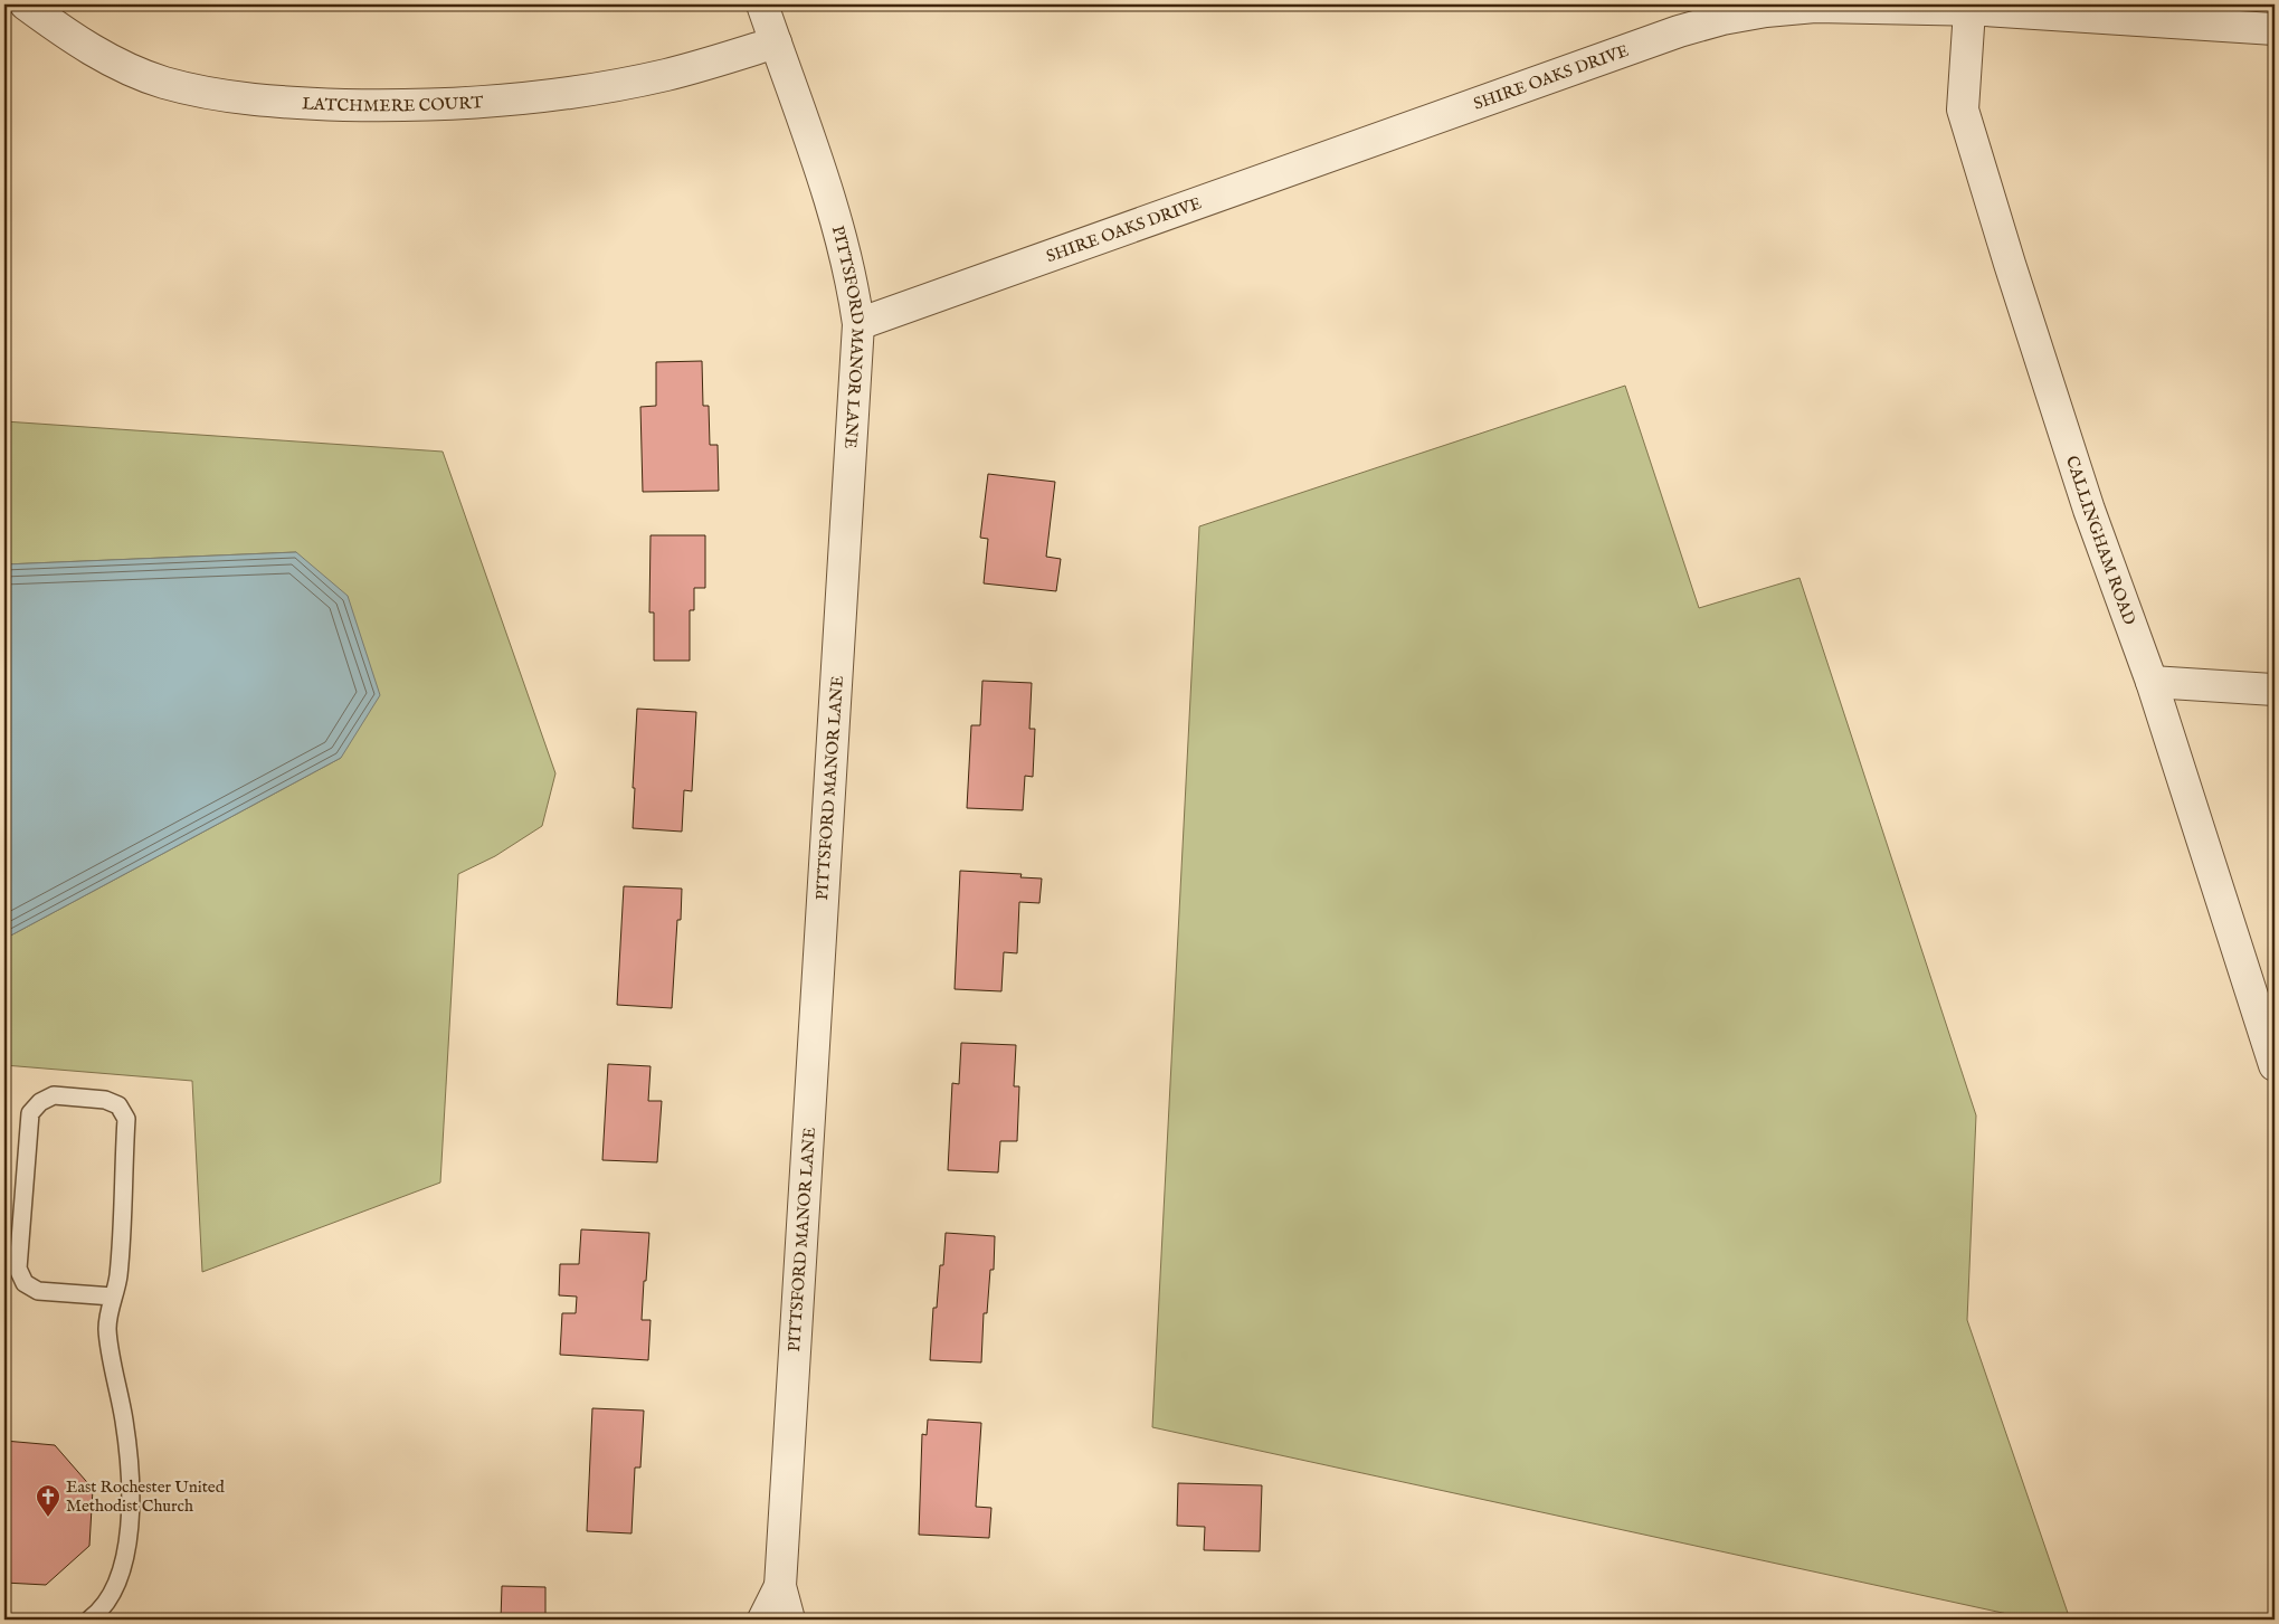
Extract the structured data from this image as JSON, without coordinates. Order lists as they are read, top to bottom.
{
  "streets": {
    "street": [
      "SHIRE OAKS DRIVE",
      "LATCHMERE COURT",
      "PITTSFORD MANOR LANE",
      "CALLINGHAM ROAD"
    ]
  },
  "crossings": [
    ["SHIRE OAKS DRIVE", "PITTSFORD MANOR LANE"],
    ["SHIRE OAKS DRIVE", "CALLINGHAM ROAD"],
    ["LATCHMERE COURT", "PITTSFORD MANOR LANE"]
  ],
  "places": {
    "church": ["East Rochester United Methodist Church"]
  }
}
